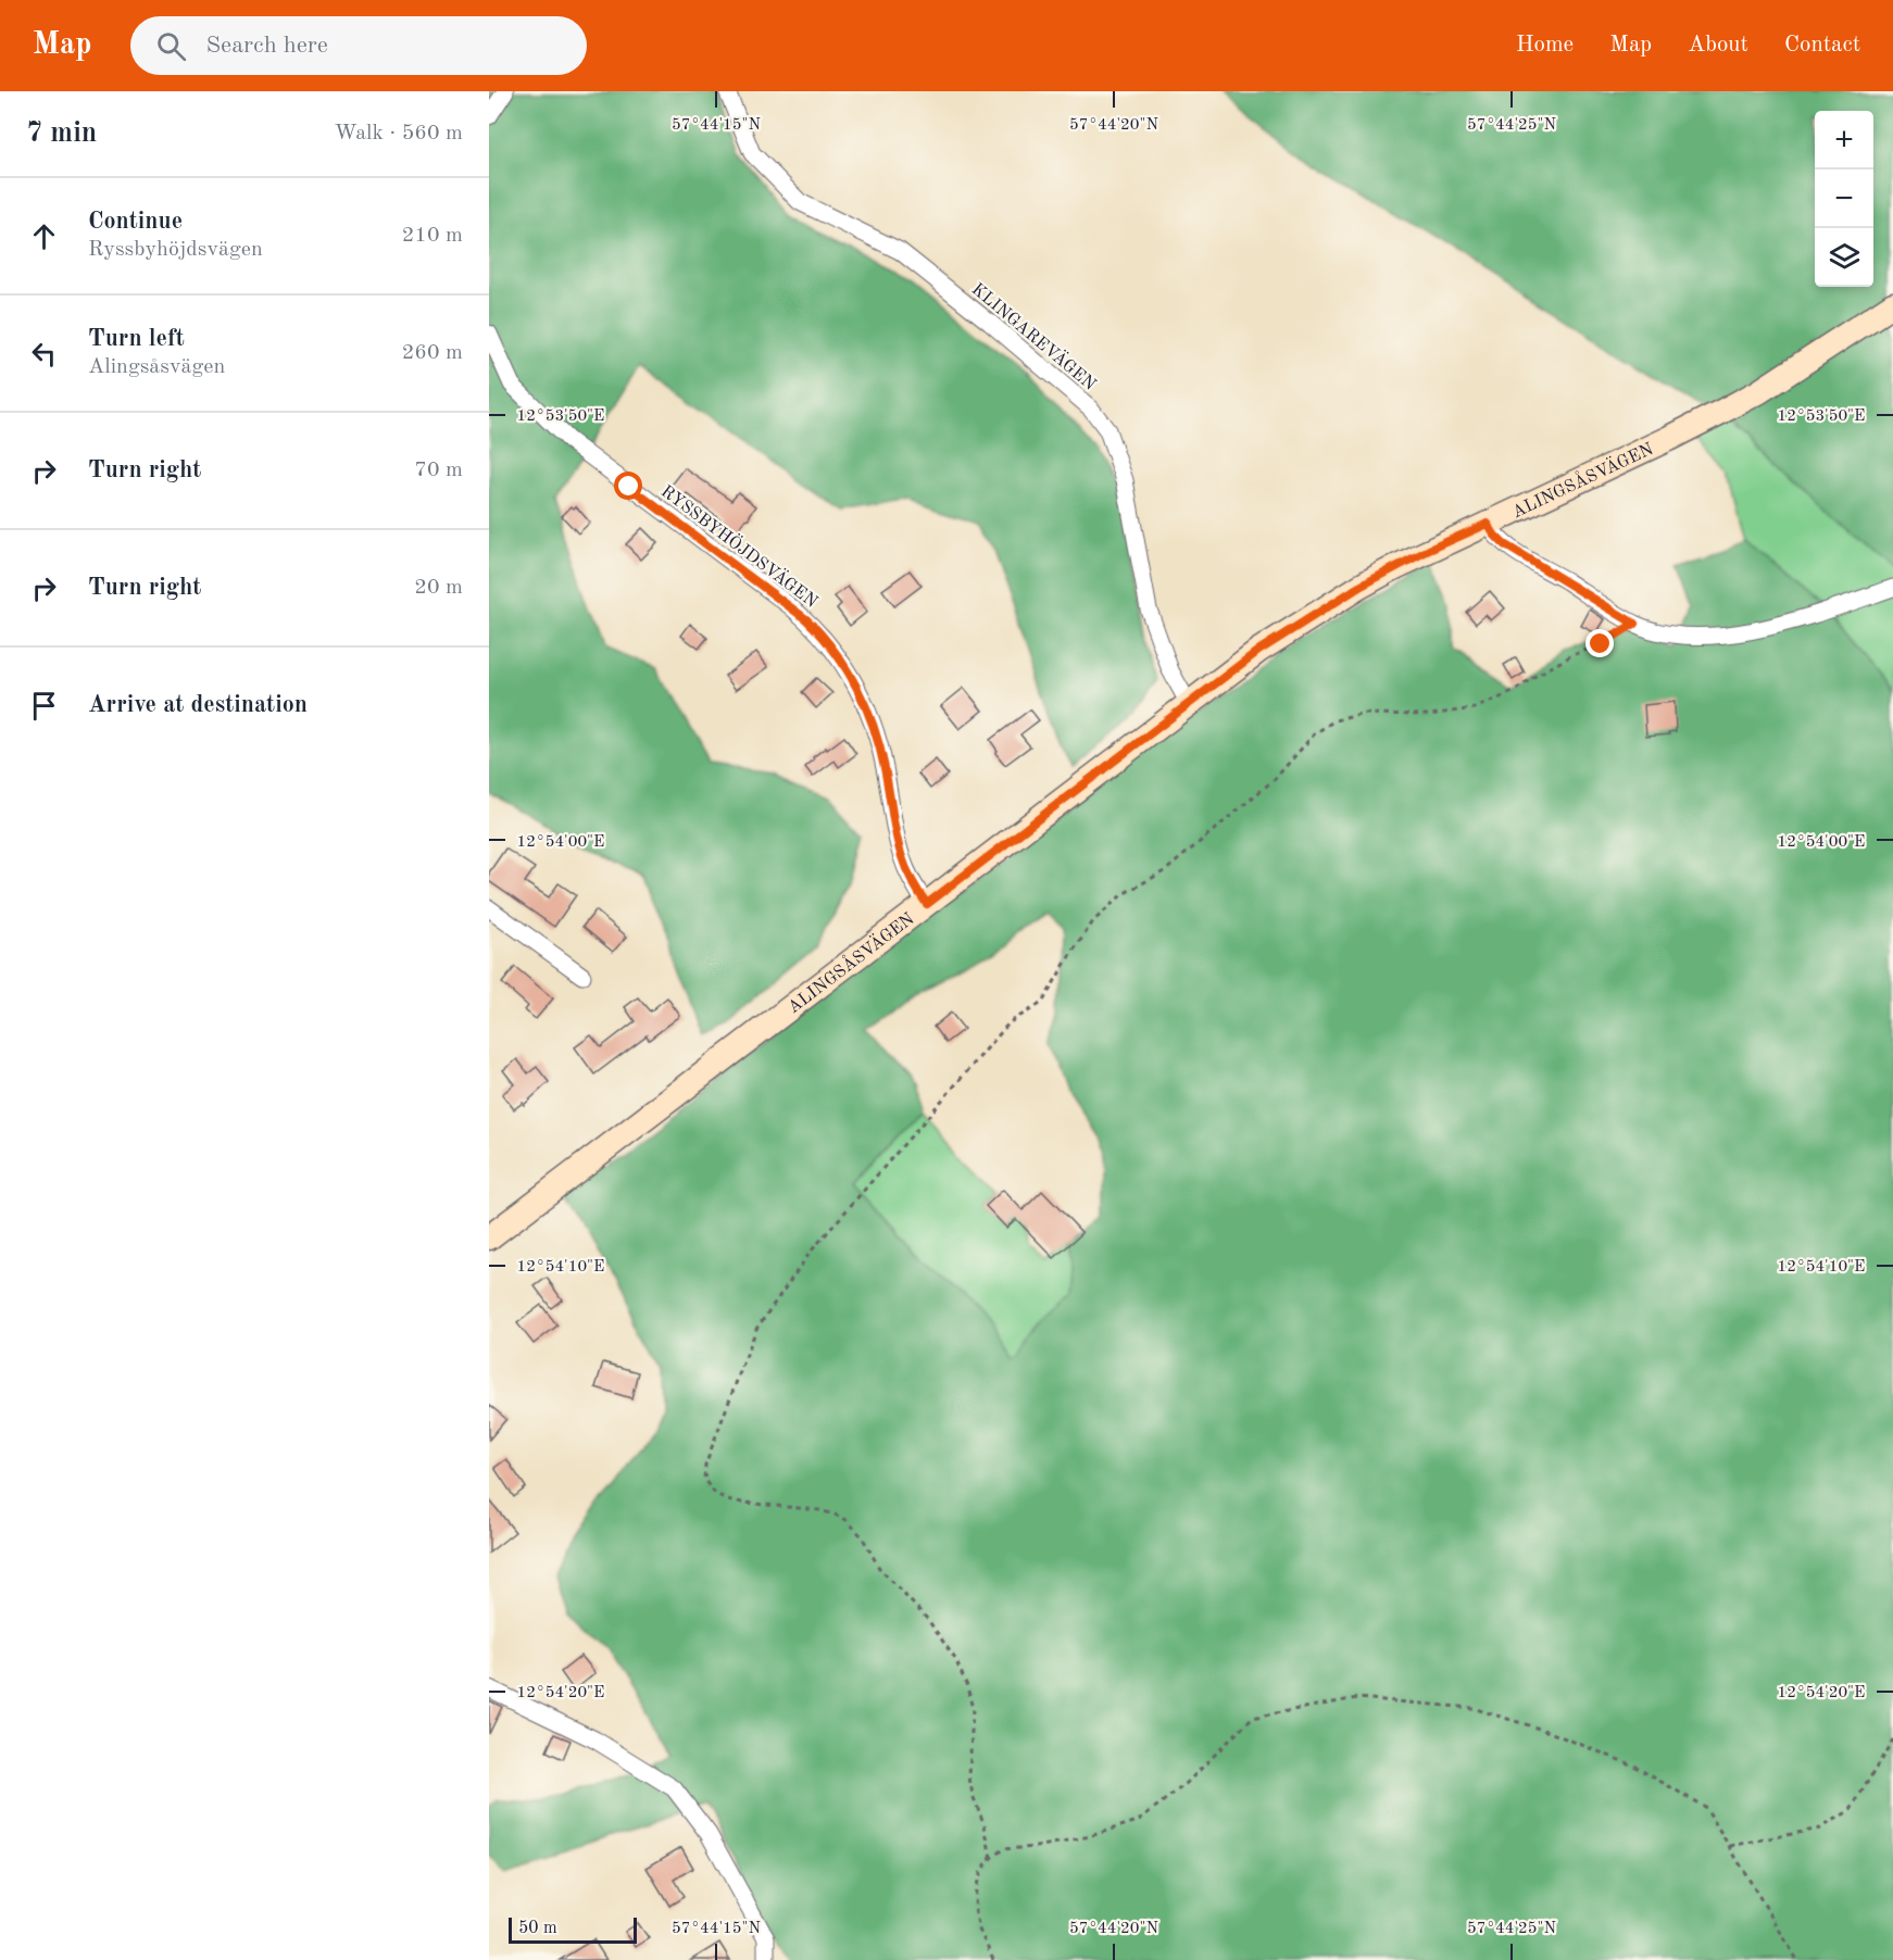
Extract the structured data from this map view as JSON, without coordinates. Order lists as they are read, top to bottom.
{
  "streets": {
    "main road": ["ALINGSÅSVÄGEN"],
    "street": ["KLINGAREVÄGEN", "RYSSBYHÖJDSVÄGEN"]
  },
  "crossings": [
    ["KLINGAREVÄGEN", "ALINGSÅSVÄGEN"],
    ["ALINGSÅSVÄGEN", "RYSSBYHÖJDSVÄGEN"]
  ],
  "scale_bar": "50 m",
  "page": {
    "header": "Map",
    "search": "Search here",
    "nav": [
      "Home",
      "Map",
      "About",
      "Contact"
    ],
    "heading": ["7 min", "Walk · 560 m"],
    "map_buttons": ["+", "−"],
    "list": [
      ["Continue", "Ryssbyhöjdsvägen", "210 m"],
      ["Turn left", "Alingsåsvägen", "260 m"],
      ["Turn right", "70 m"],
      ["Turn right", "20 m"],
      "Arrive at destination"
    ],
    "scale": "50 m"
  },
  "coordinates": [
    "57°44'15\"N",
    "57°44'20\"N",
    "57°44'25\"N",
    "12°53'50\"E",
    "12°54'00\"E",
    "12°54'10\"E",
    "12°54'20\"E"
  ]
}
